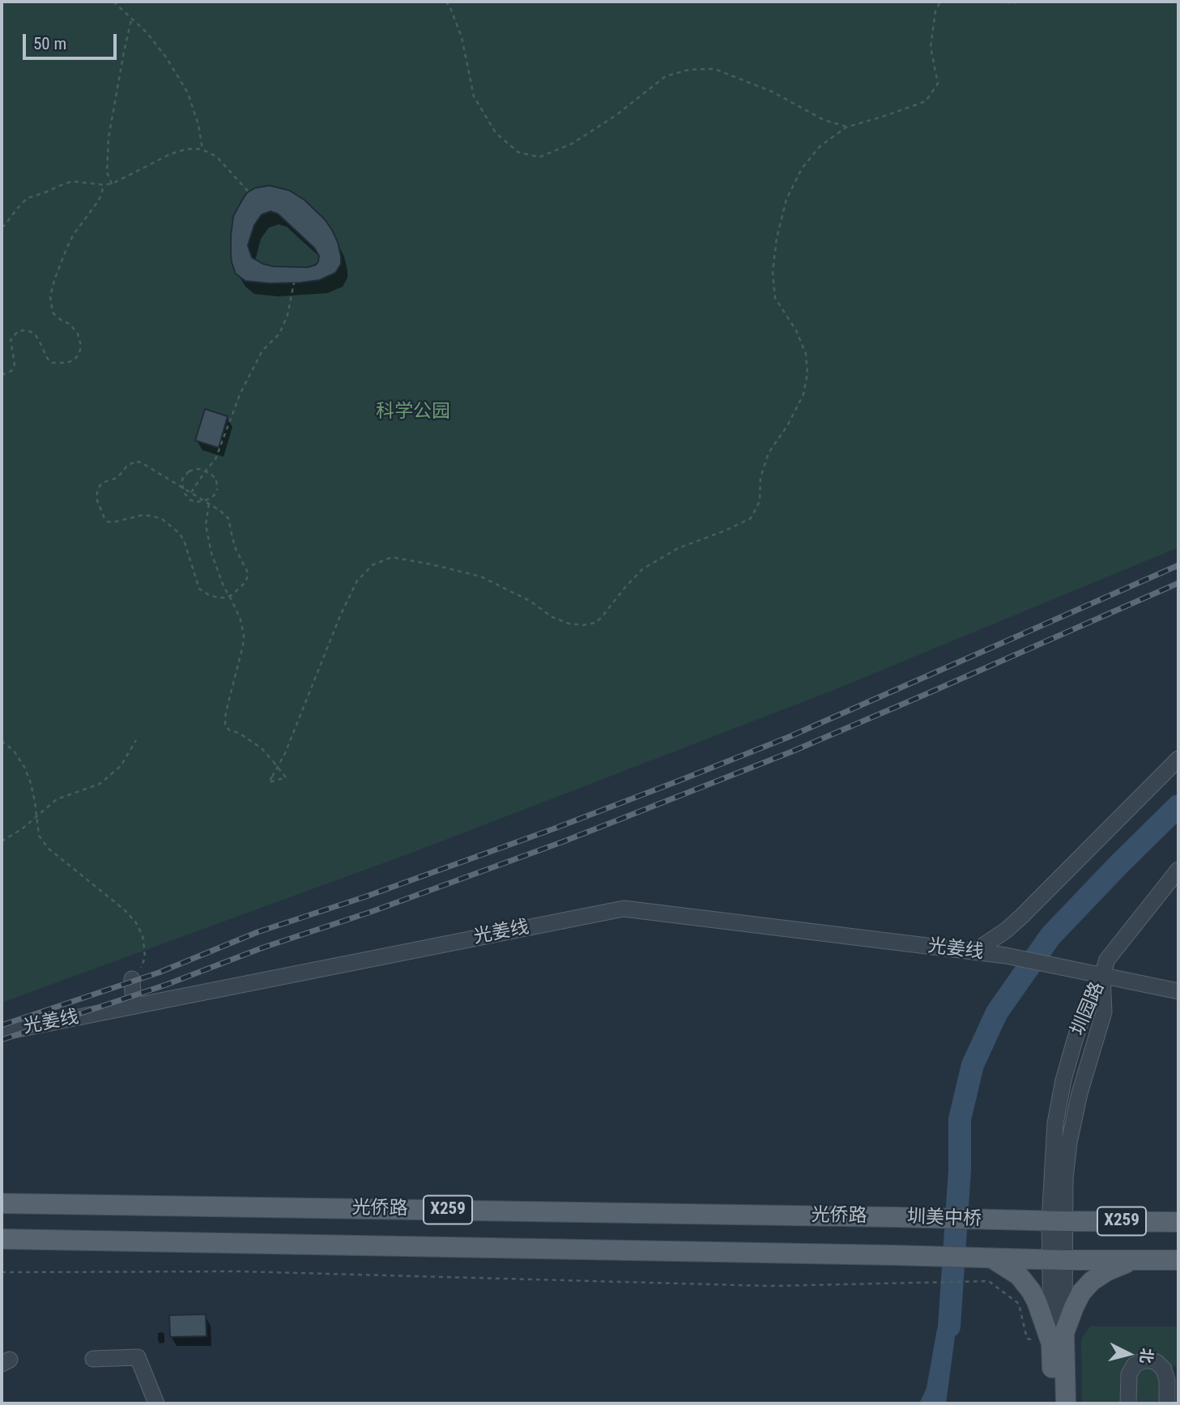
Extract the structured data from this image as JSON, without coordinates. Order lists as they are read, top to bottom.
{
  "streets": {
    "main road": [
      "圳园路",
      "光侨路",
      "X259",
      "圳美中桥"
    ],
    "street": ["光姜线"]
  },
  "crossings": [
    ["光姜线", "圳园路"],
    ["圳园路", "X259"],
    ["圳园路", "圳美中桥"],
    ["光侨路", "圳美中桥"],
    ["X259", "圳美中桥"]
  ],
  "parks": ["科学公园"],
  "scale_bar": "50 m",
  "north": "right"
}
